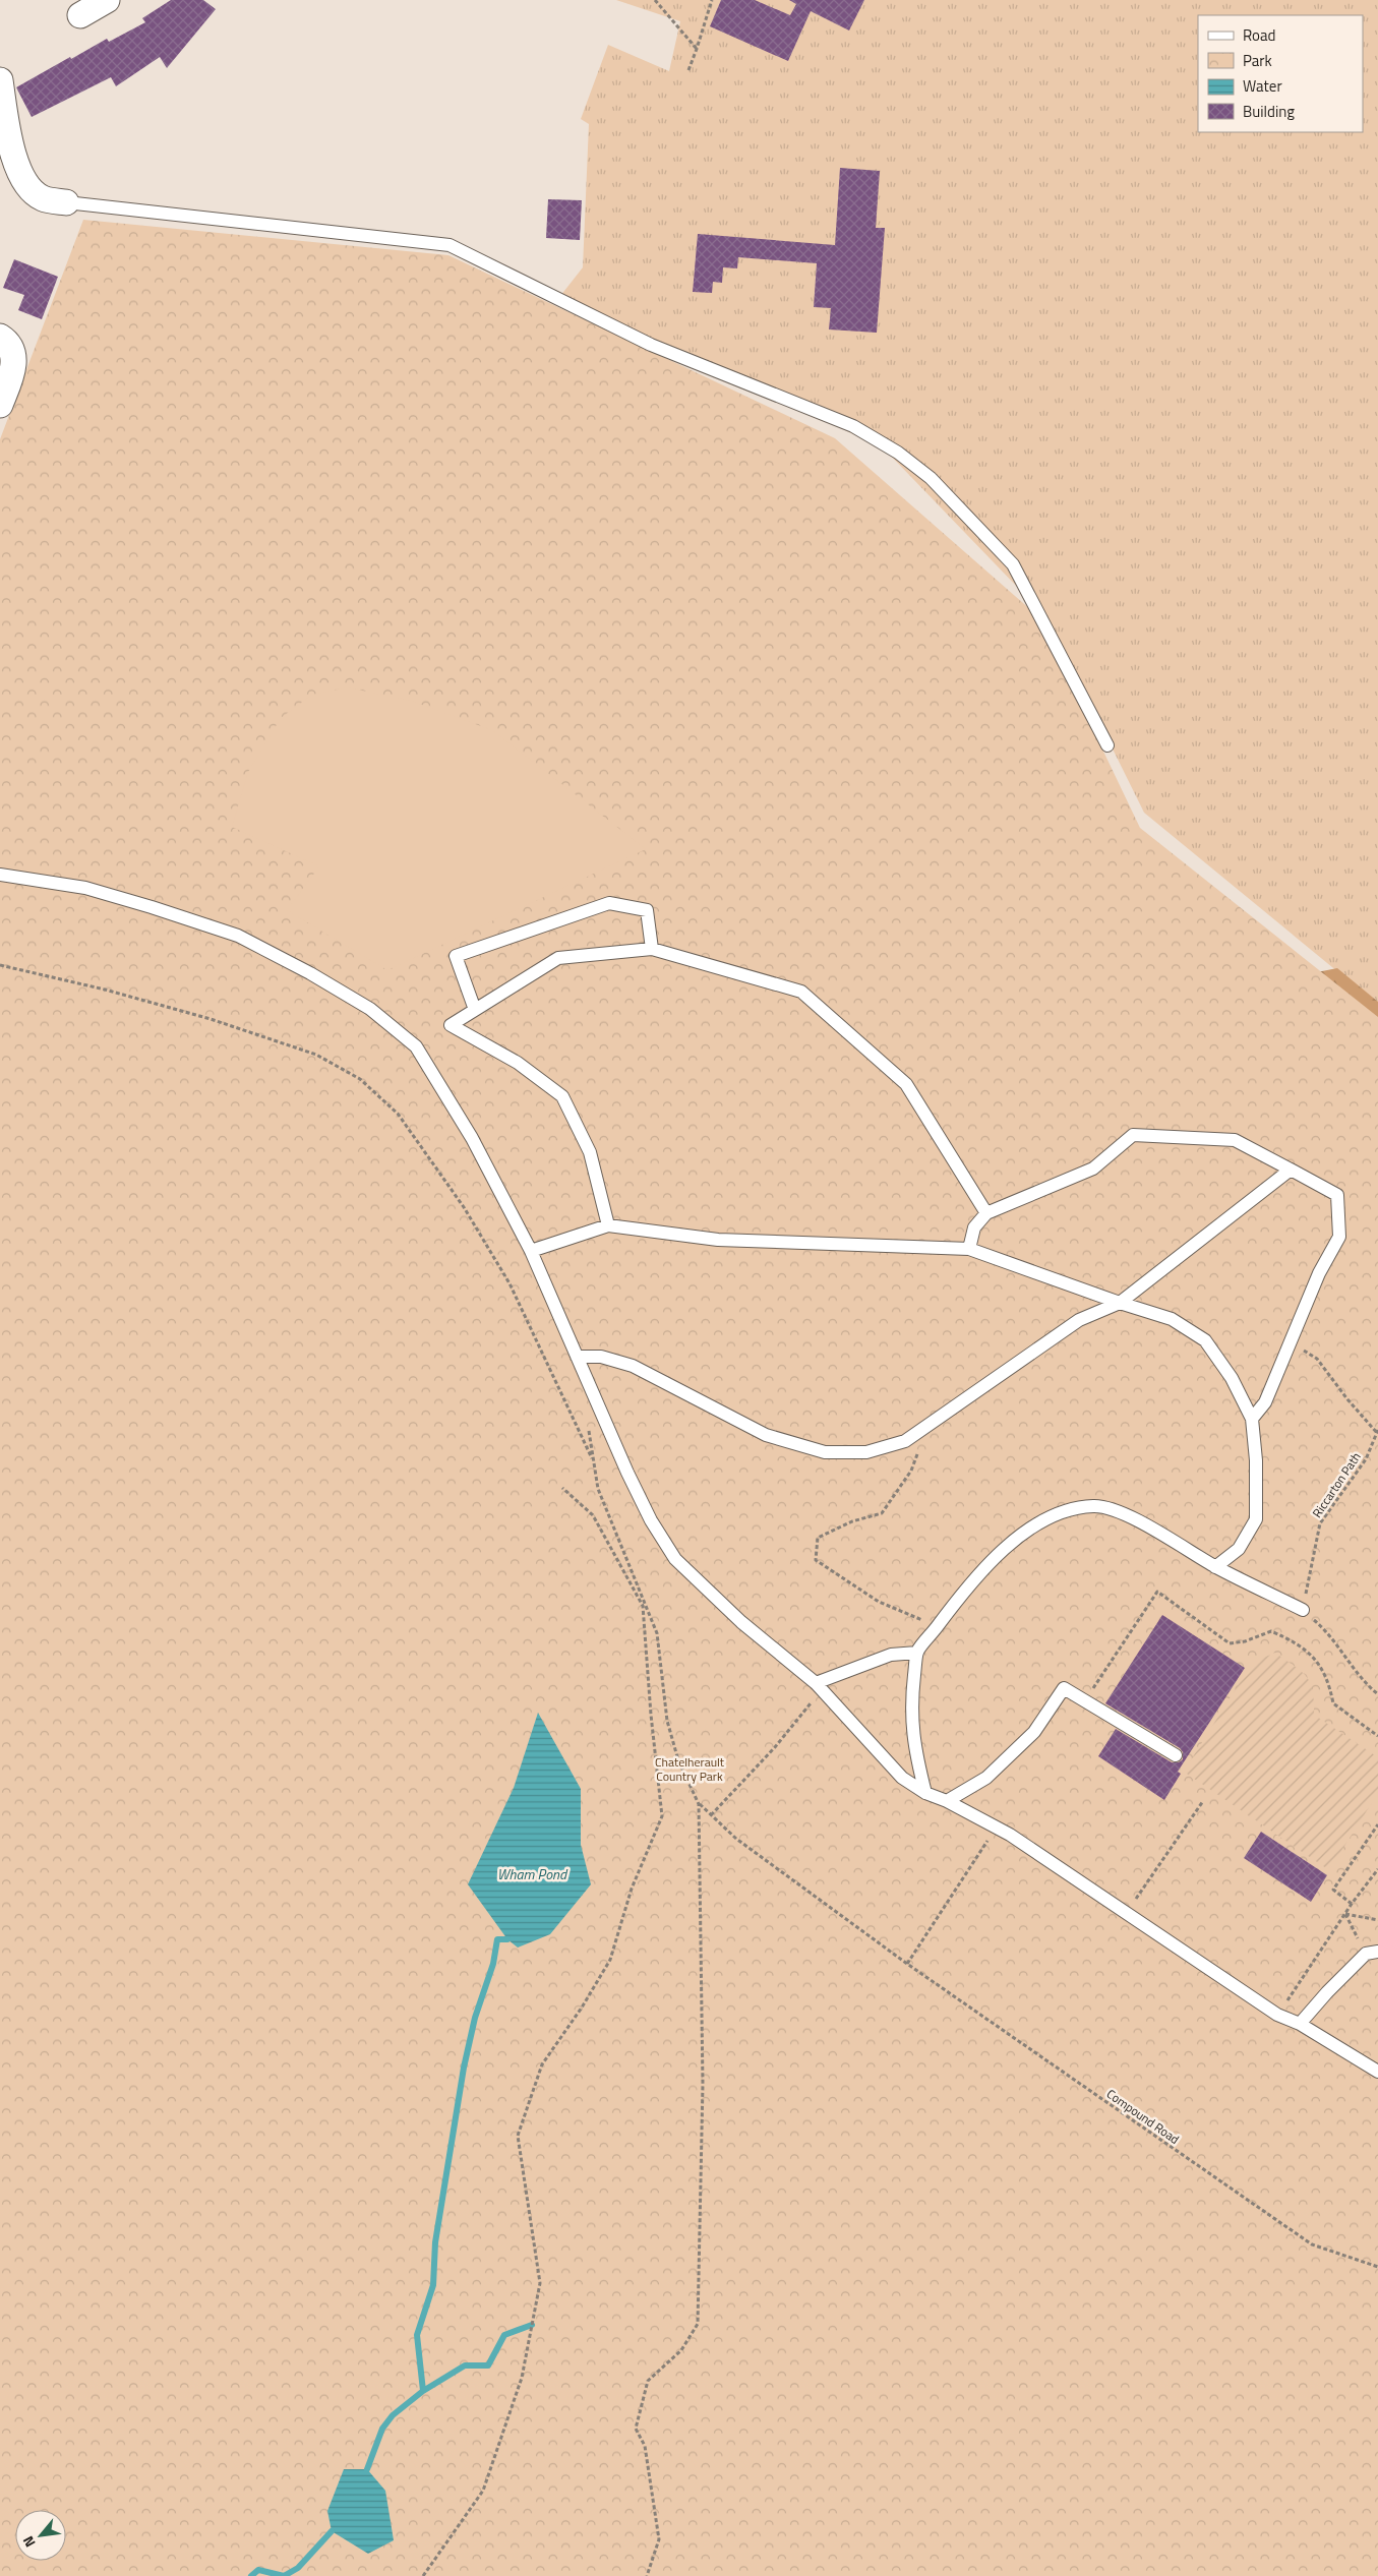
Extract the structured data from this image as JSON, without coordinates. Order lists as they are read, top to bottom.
{
  "streets": {
    "path": ["Riccarton Path", "Compound Road"]
  },
  "water": ["Wham Pond"],
  "parks": ["Chatelherault Country Park"],
  "legend": [
    "Road",
    "Park",
    "Water",
    "Building"
  ],
  "north": "bottom left"
}
